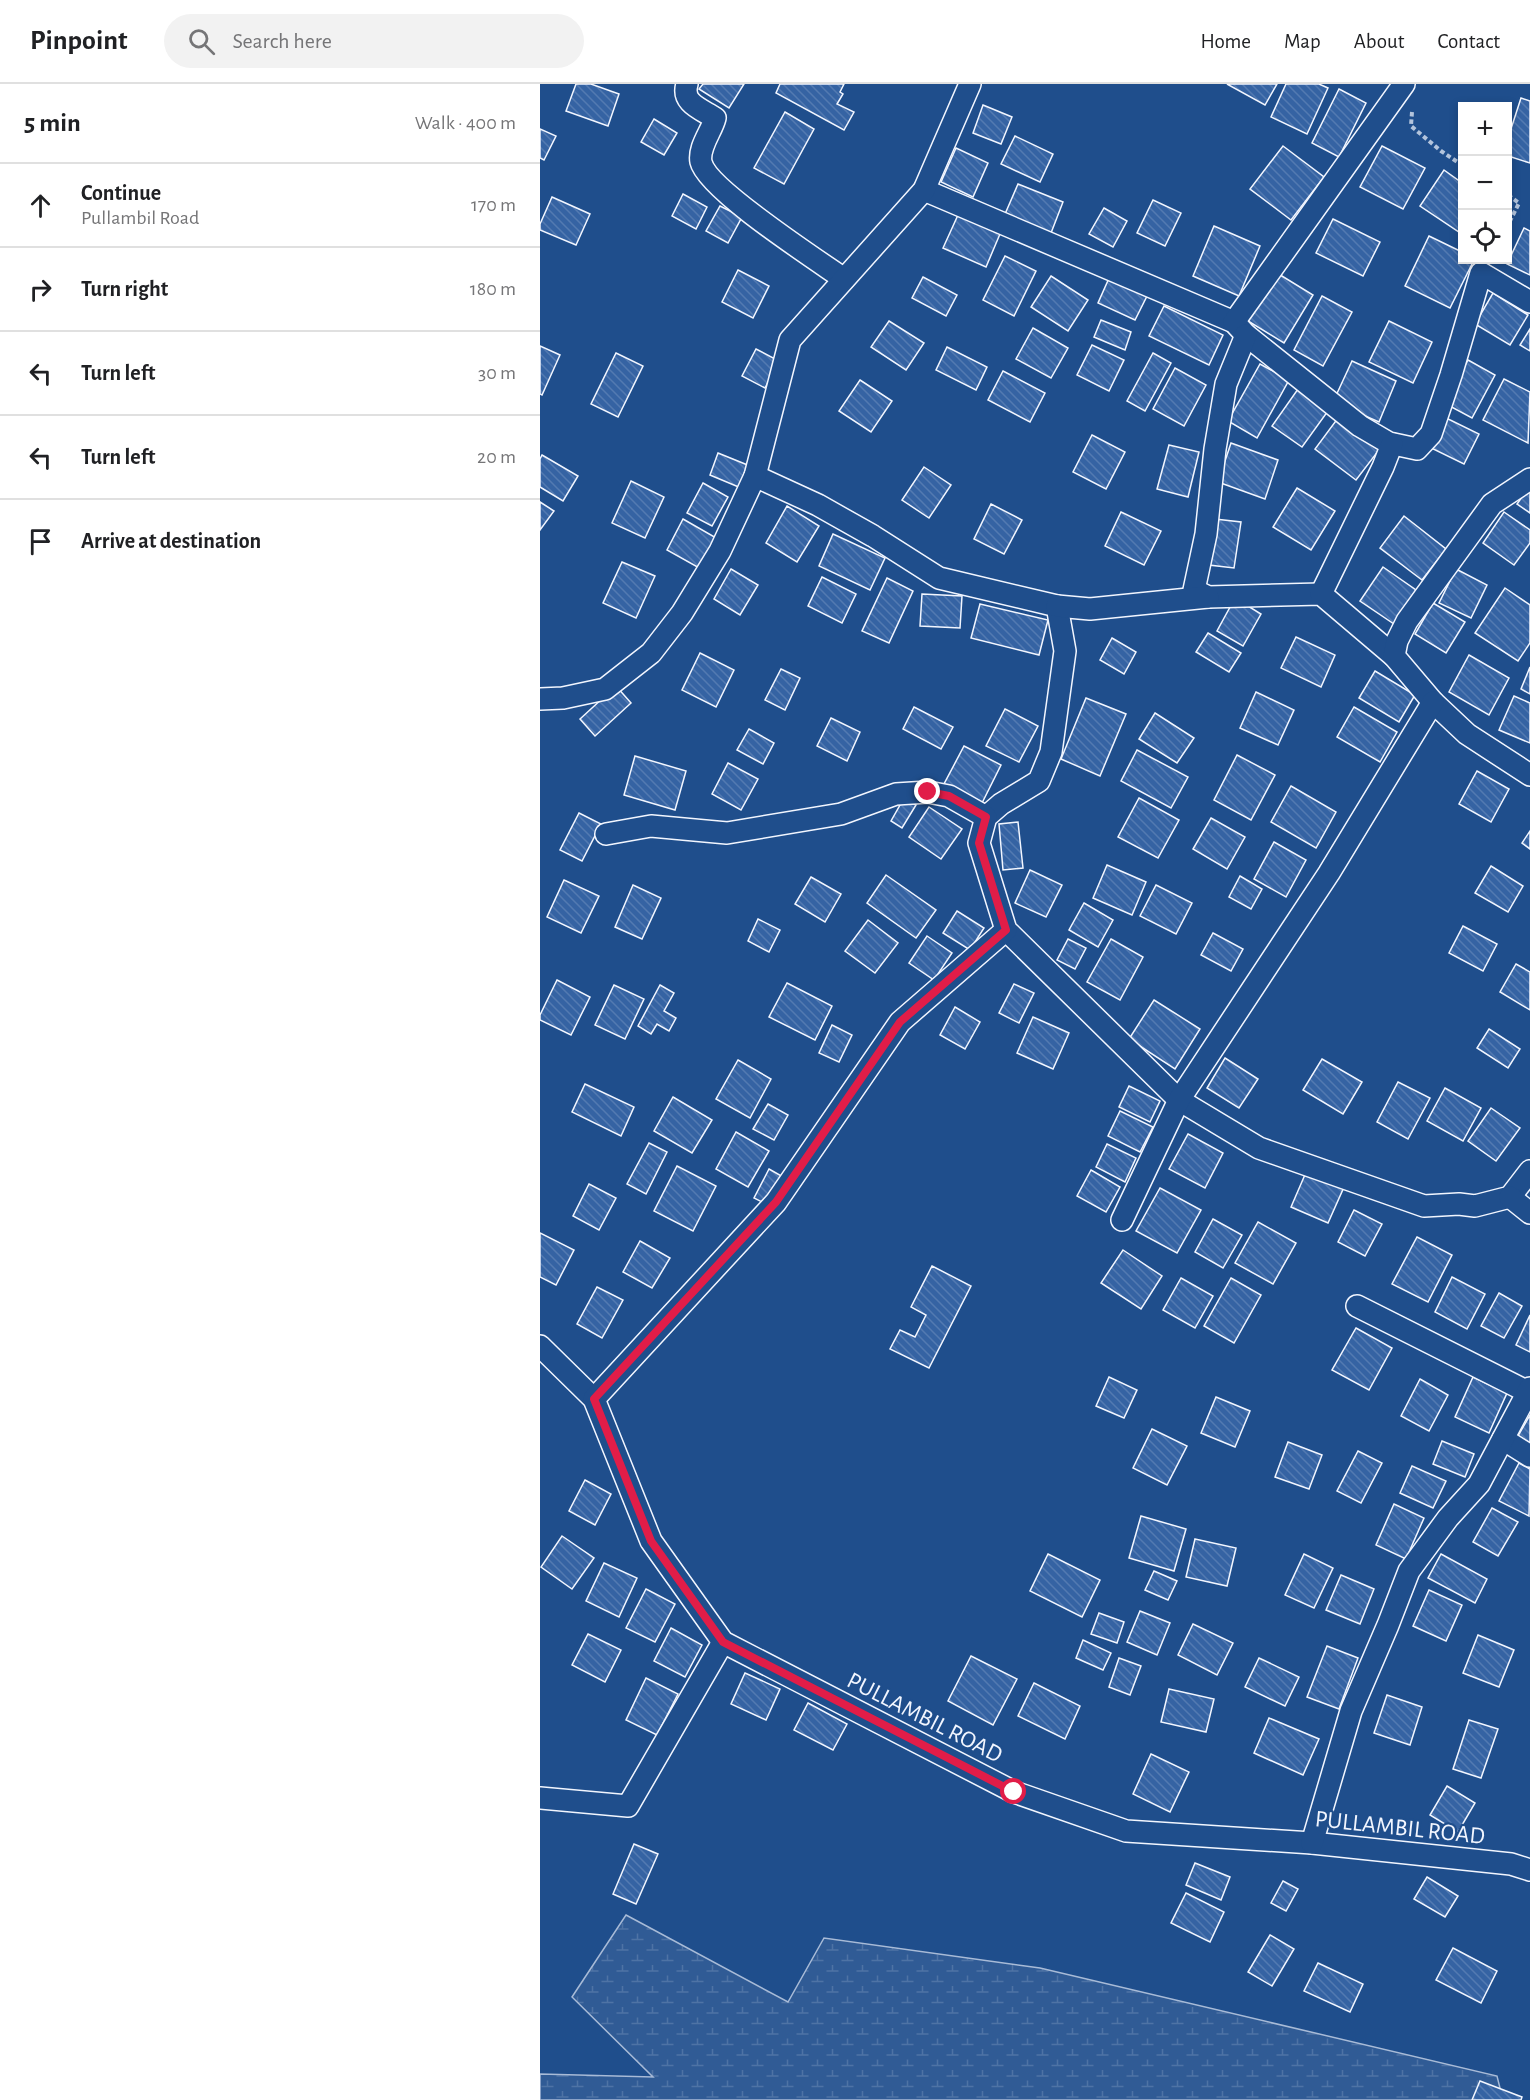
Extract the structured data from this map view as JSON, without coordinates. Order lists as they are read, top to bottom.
{
  "streets": {
    "street": ["PULLAMBIL ROAD"]
  },
  "page": {
    "header": "Pinpoint",
    "search": "Search here",
    "nav": [
      "Home",
      "Map",
      "About",
      "Contact"
    ],
    "heading": ["5 min", "Walk · 400 m"],
    "map_buttons": ["+", "−"],
    "list": [
      ["Continue", "Pullambil Road", "170 m"],
      ["Turn right", "180 m"],
      ["Turn left", "30 m"],
      ["Turn left", "20 m"],
      "Arrive at destination"
    ]
  }
}
